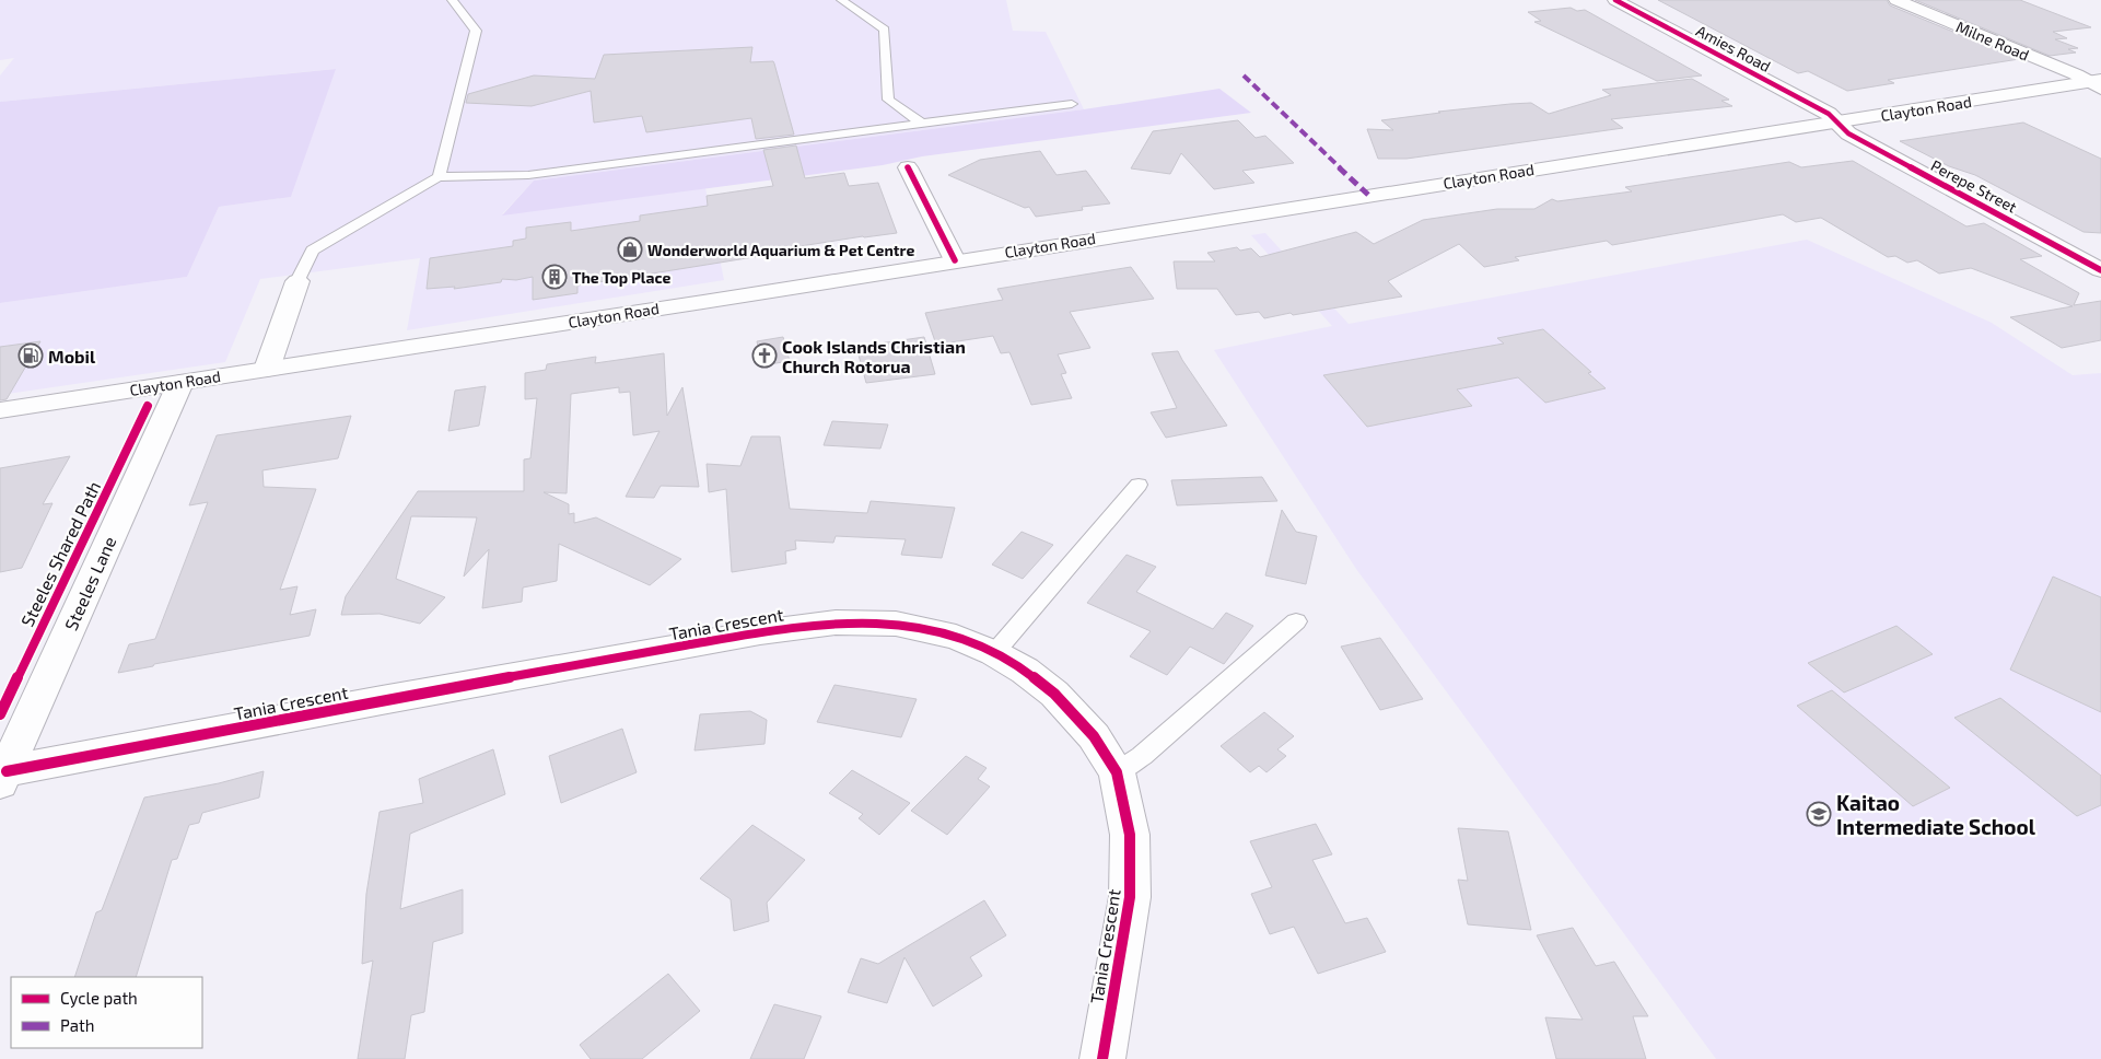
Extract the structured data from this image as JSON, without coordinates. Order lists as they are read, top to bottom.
{
  "streets": {
    "street": [
      "Milne Road",
      "Amies Road",
      "Clayton Road",
      "Perepe Street",
      "Steeles Lane",
      "Tania Crescent"
    ],
    "cycle path": ["Steeles Shared Path"]
  },
  "crossings": [
    ["Milne Road", "Clayton Road"],
    ["Amies Road", "Clayton Road"],
    ["Amies Road", "Perepe Street"],
    ["Clayton Road", "Perepe Street"],
    ["Clayton Road", "Steeles Lane"],
    ["Steeles Lane", "Tania Crescent"]
  ],
  "places": {
    "shop": ["Wonderworld Aquarium & Pet Centre"],
    "building": ["The Top Place"],
    "fuel station": ["Mobil"],
    "church": ["Cook Islands Christian Church Rotorua"],
    "school or university": ["Kaitao Intermediate School"]
  },
  "legend": ["Cycle path", "Path"]
}
